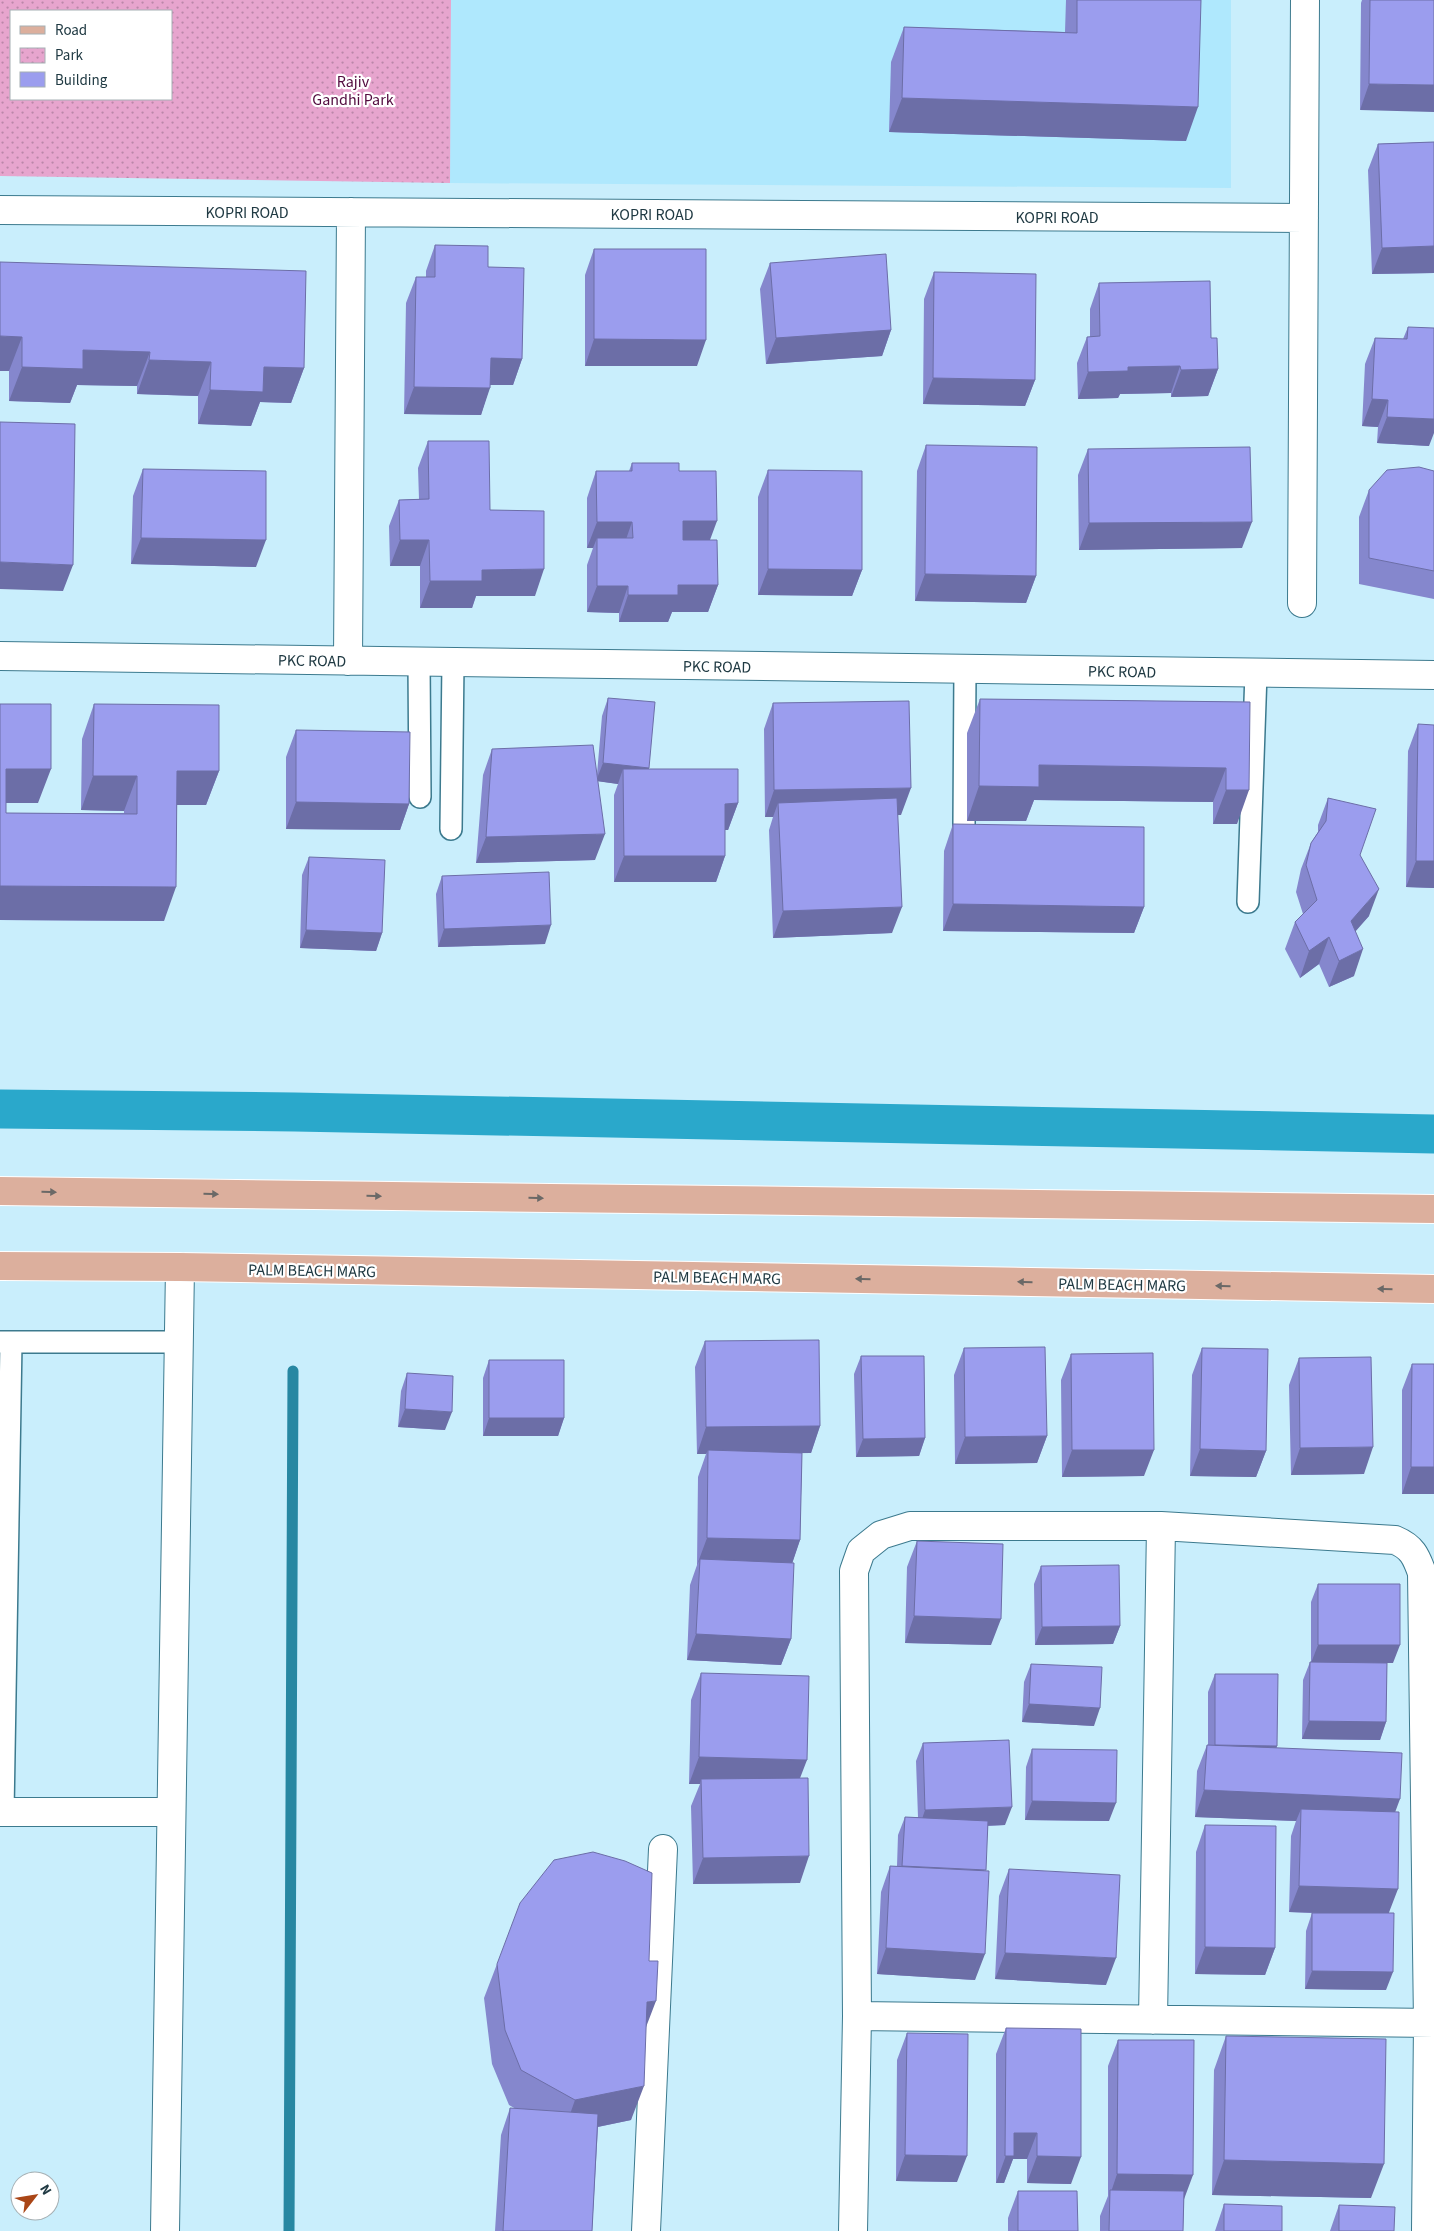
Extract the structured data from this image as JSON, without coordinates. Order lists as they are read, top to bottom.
{
  "streets": {
    "main road": ["PALM BEACH MARG"],
    "street": ["KOPRI ROAD", "PKC ROAD"]
  },
  "parks": ["Rajiv Gandhi Park"],
  "legend": ["Road", "Park", "Building"],
  "north": "top right"
}
